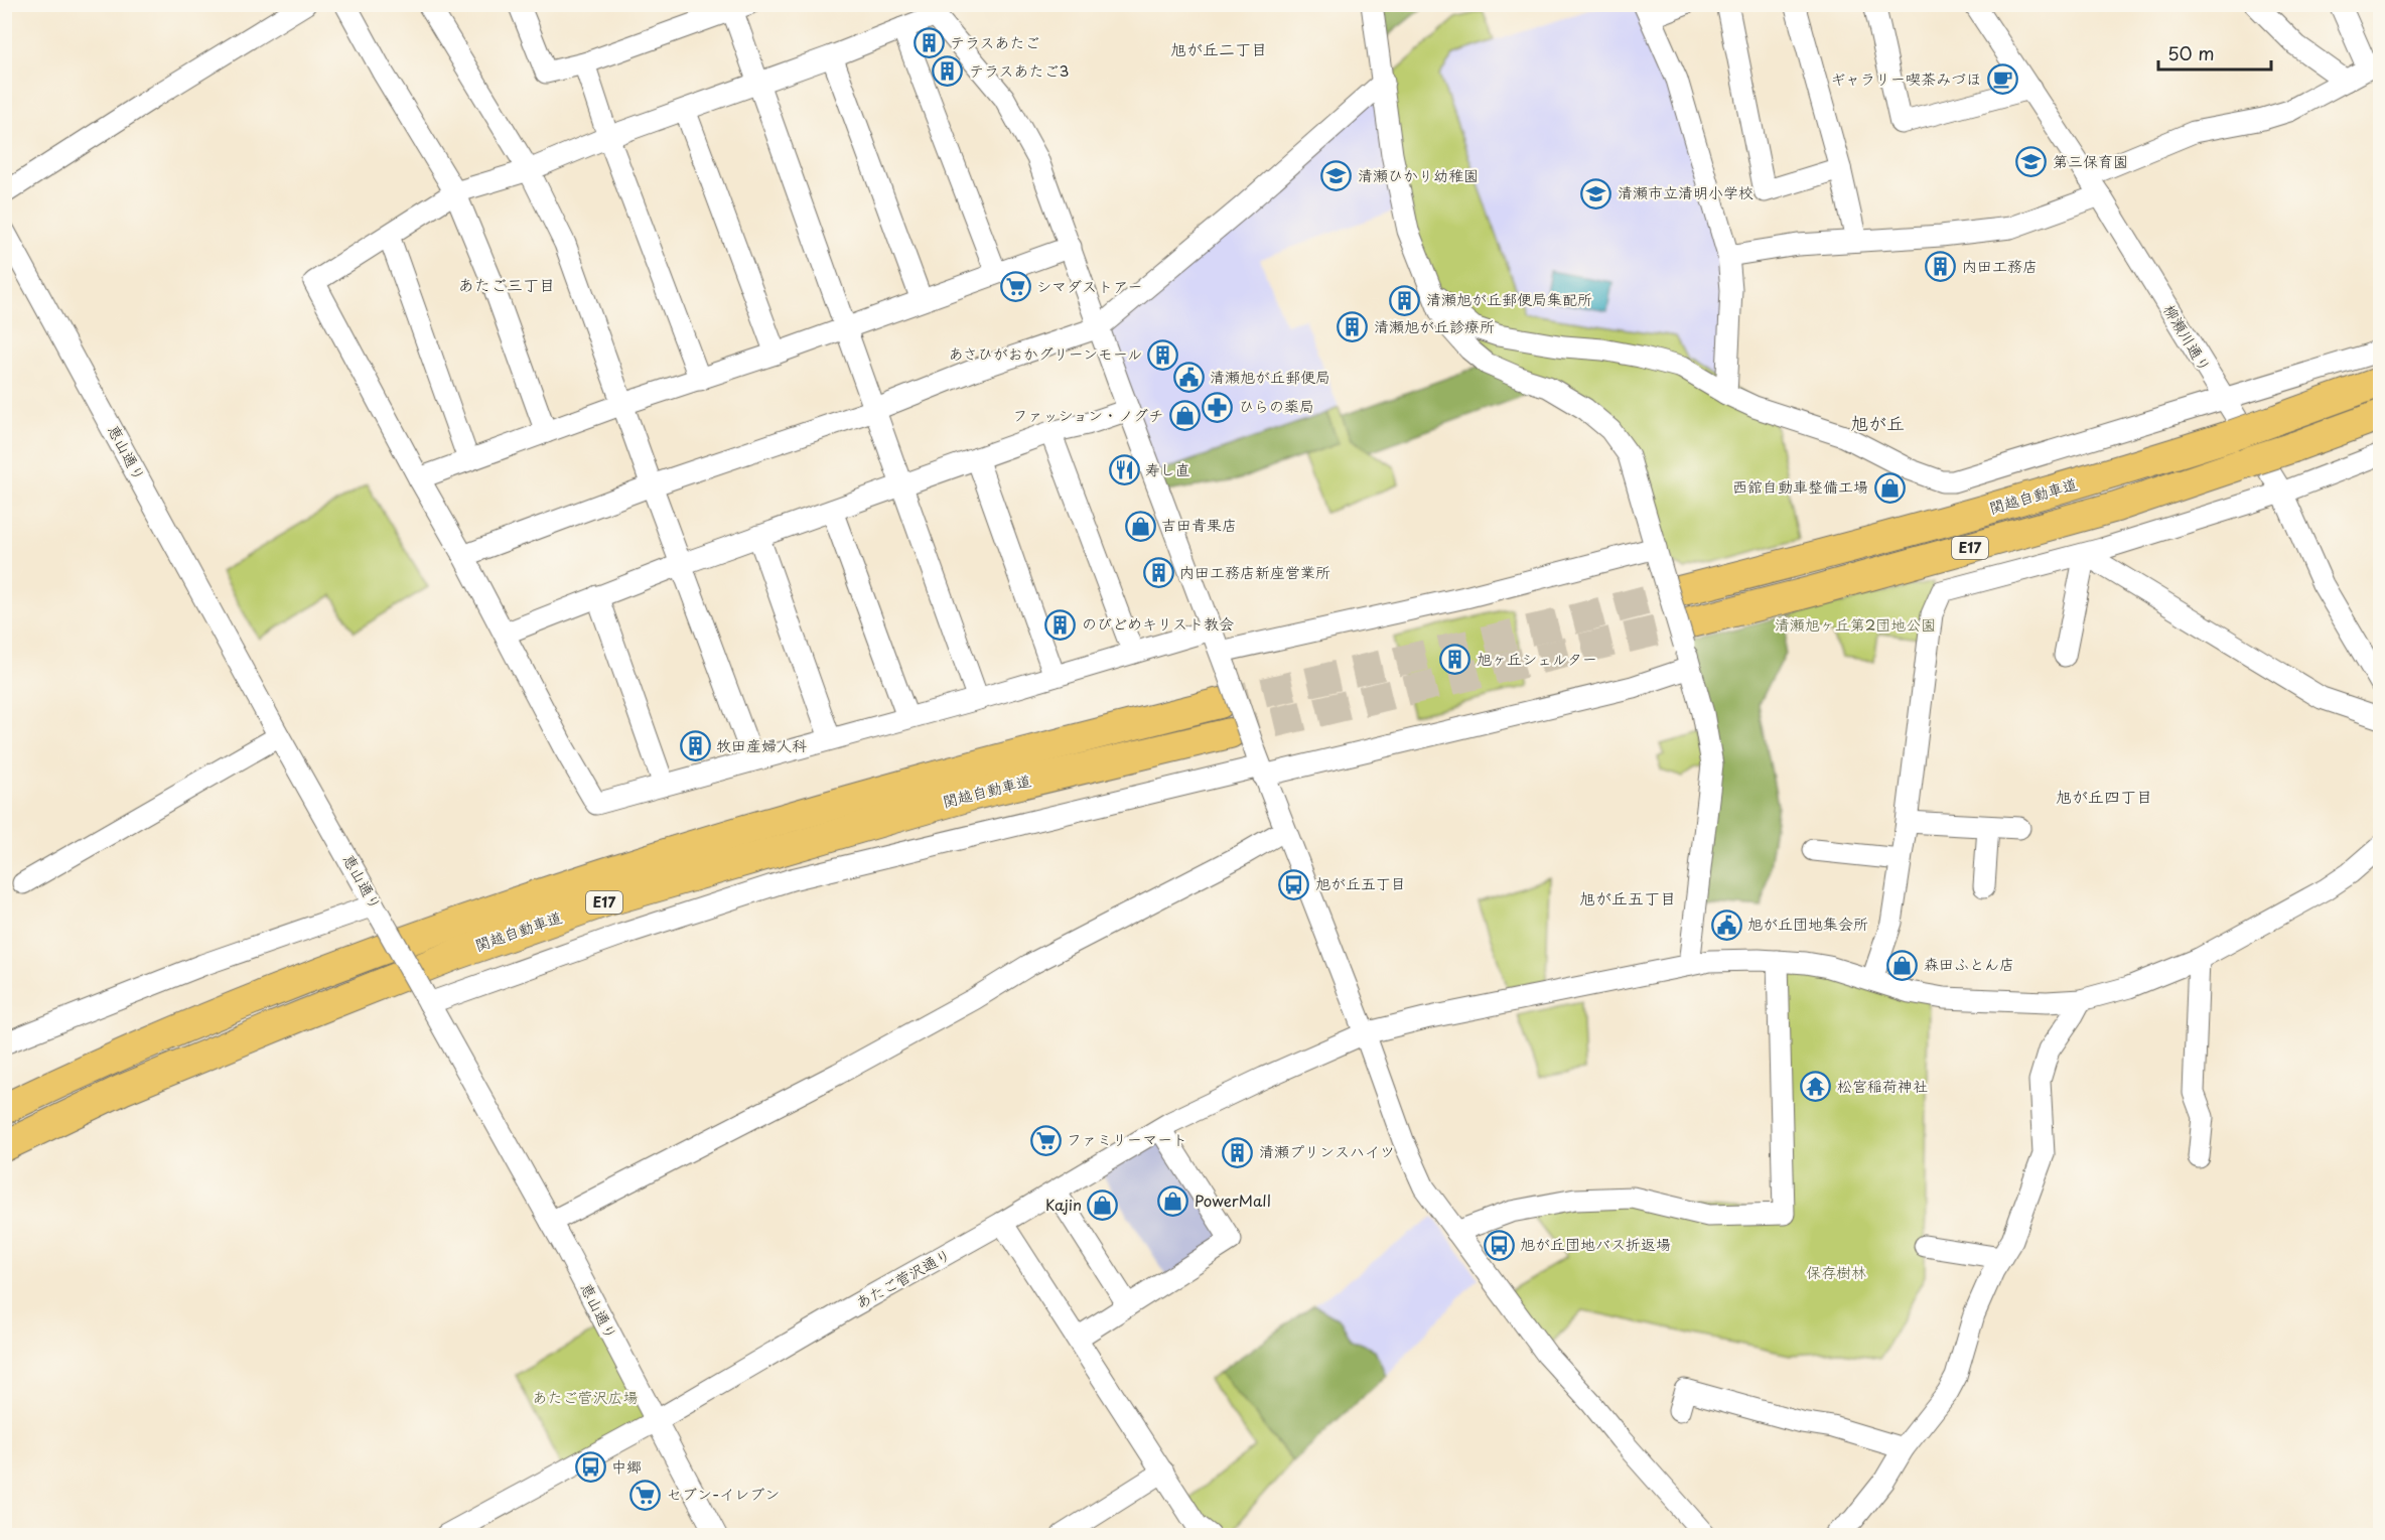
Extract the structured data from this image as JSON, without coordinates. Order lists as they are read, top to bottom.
{
  "streets": {
    "highway": ["関越自動車道", "E17"],
    "street": ["柳瀬川通り", "恵山通り", "あたご菅沢通り"]
  },
  "crossings": [
    ["恵山通り", "あたご菅沢通り"]
  ],
  "districts": [
    "旭が丘二丁目",
    "あたご三丁目",
    "旭が丘",
    "旭が丘四丁目",
    "旭が丘五丁目"
  ],
  "parks": ["清瀬旭ヶ丘第2団地公園", "保存樹林", "あたご菅沢広場"],
  "places": {
    "building": [
      "テラスあたご",
      "テラスあたご3",
      "内田工務店",
      "清瀬旭が丘郵便局集配所",
      "清瀬旭が丘診療所",
      "あさひがおかグリーンモール",
      "内田工務店新座営業所",
      "のびどめキリスト教会",
      "旭ヶ丘シェルター",
      "牧田産婦人科",
      "清瀬プリンスハイツ"
    ],
    "cafe": ["ギャラリー喫茶みづほ"],
    "school or university": ["第三保育園", "清瀬ひかり幼稚園", "清瀬市立清明小学校"],
    "supermarket": ["シマダストアー", "ファミリーマート", "セブン-イレブン"],
    "public building": ["清瀬旭が丘郵便局", "旭が丘団地集会所"],
    "pharmacy": ["ひらの薬局"],
    "shop": [
      "ファッション・ノグチ",
      "西舘自動車整備工場",
      "吉田青果店",
      "森田ふとん店",
      "PowerMall",
      "Kajin"
    ],
    "restaurant": ["寿し直"],
    "bus stop": ["旭が丘五丁目", "旭が丘団地バス折返場", "中郷"],
    "temple": ["松宮稲荷神社"]
  },
  "scale_bar": "50 m"
}
